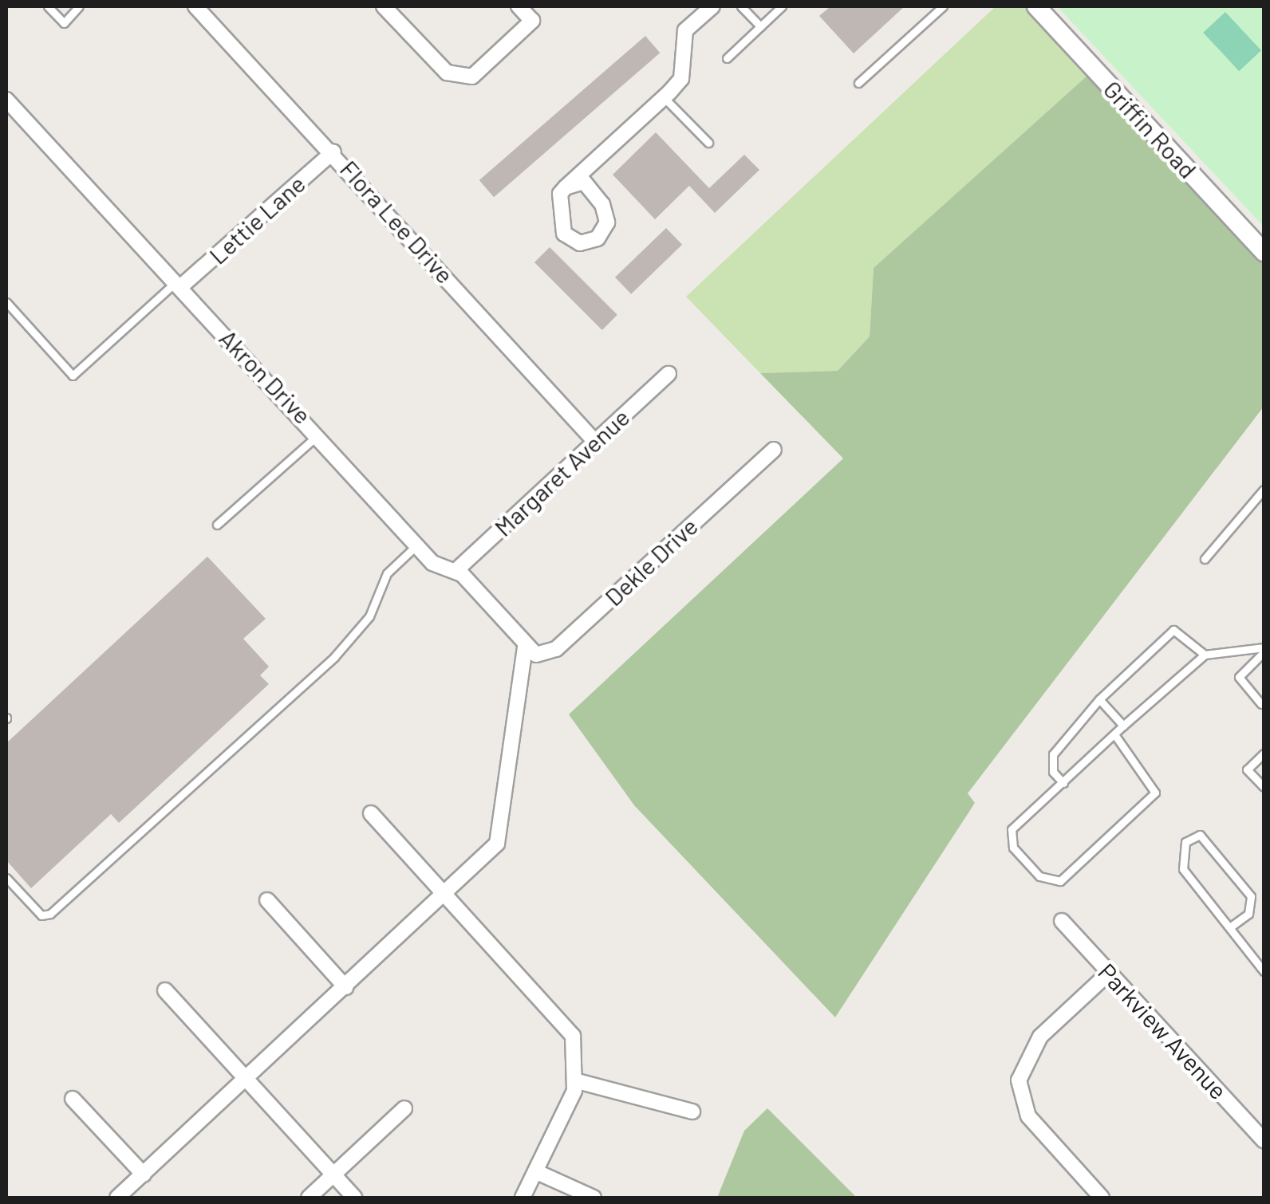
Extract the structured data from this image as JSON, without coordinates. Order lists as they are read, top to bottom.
{
  "streets": {
    "street": [
      "Griffin Road",
      "Lettie Lane",
      "Flora Lee Drive",
      "Akron Drive",
      "Margaret Avenue",
      "Dekle Drive",
      "Parkview Avenue"
    ]
  },
  "crossings": [
    ["Lettie Lane", "Flora Lee Drive"],
    ["Lettie Lane", "Akron Drive"],
    ["Flora Lee Drive", "Margaret Avenue"],
    ["Akron Drive", "Margaret Avenue"],
    ["Akron Drive", "Dekle Drive"]
  ]
}
